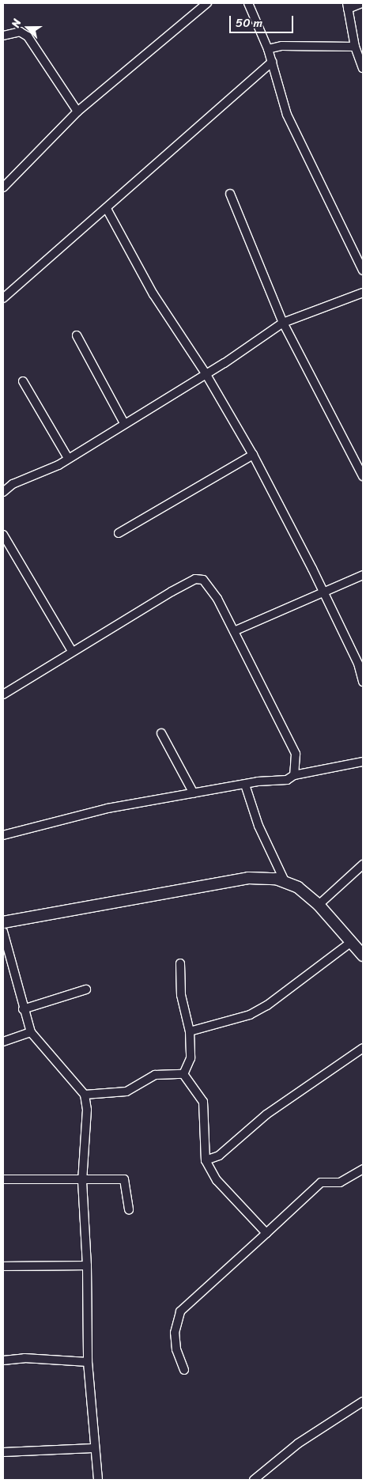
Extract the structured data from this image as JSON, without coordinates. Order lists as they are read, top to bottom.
{
  "scale_bar": "50 m",
  "north": "left"
}
